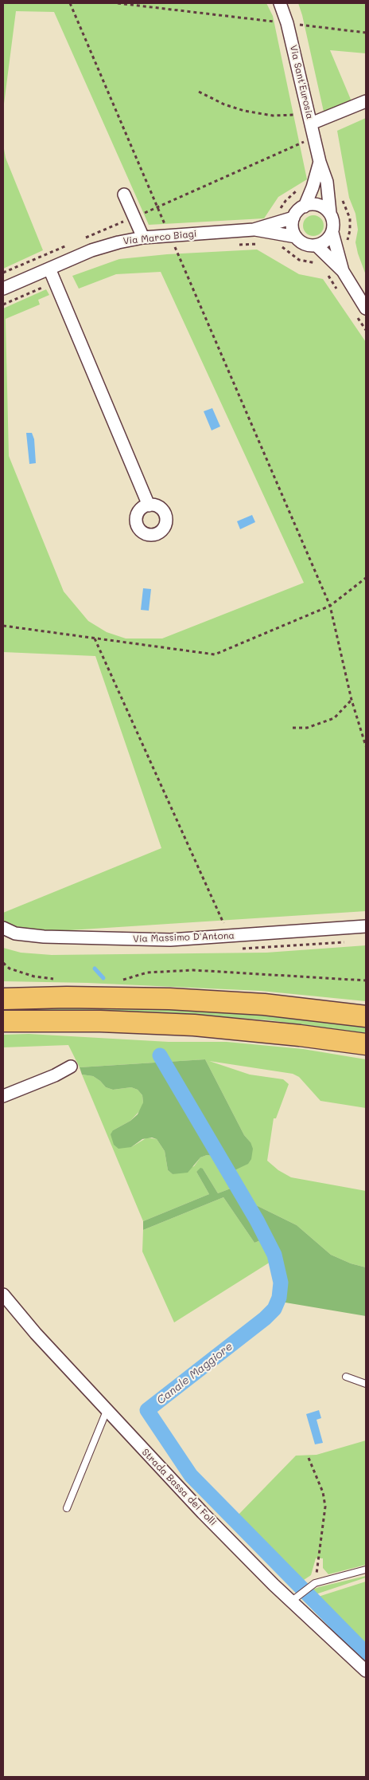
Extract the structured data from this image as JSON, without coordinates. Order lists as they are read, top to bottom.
{
  "streets": {
    "street": [
      "Via Sant'Eurosia",
      "Via Marco Biagi",
      "Via Massimo D'Antona",
      "Strada Bassa dei Folli"
    ]
  },
  "crossings": [
    ["Via Sant'Eurosia", "Via Marco Biagi"]
  ],
  "water": ["Canale Maggiore"]
}
